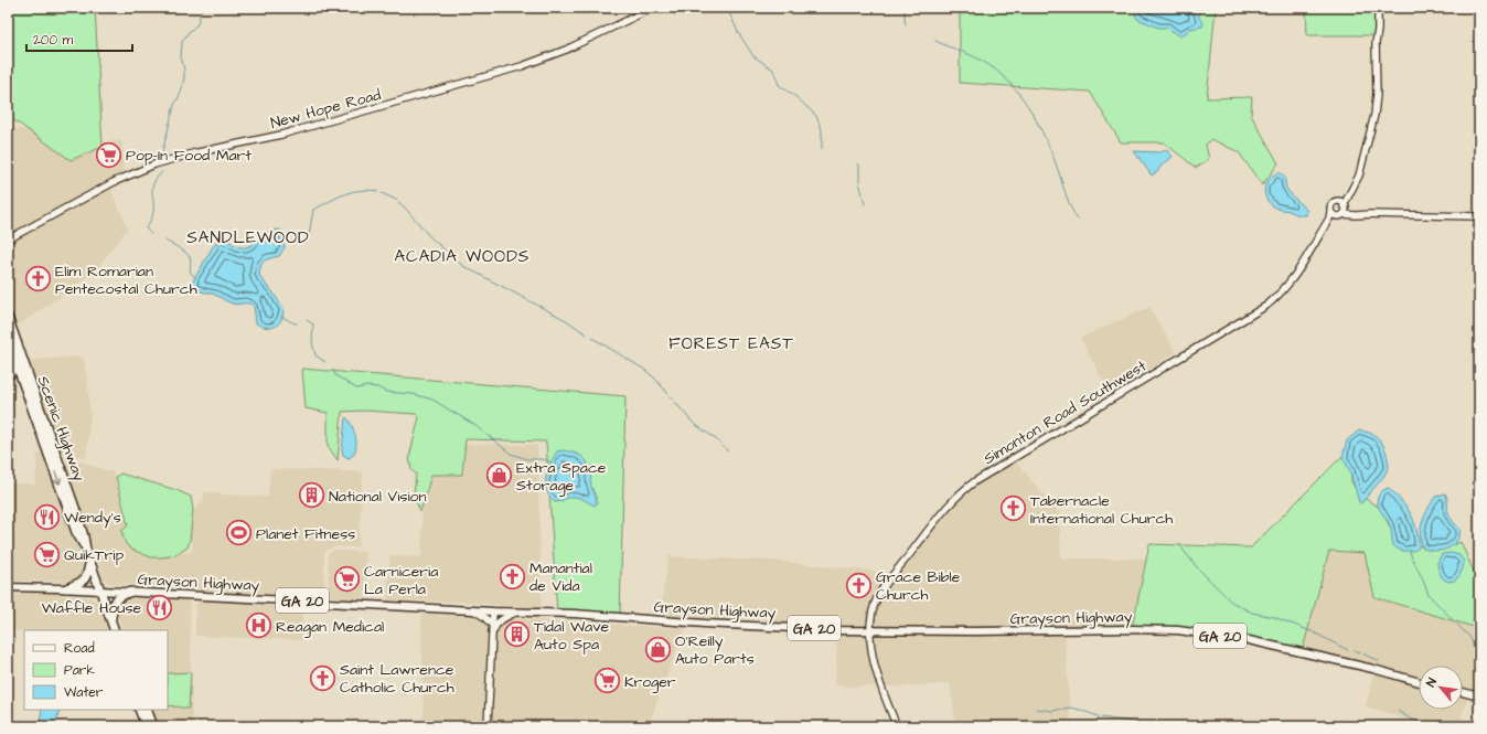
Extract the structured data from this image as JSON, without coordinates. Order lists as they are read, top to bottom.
{
  "streets": {
    "highway": ["Scenic Highway"],
    "main road": ["Grayson Highway", "GA 20"],
    "street": ["New Hope Road", "Simonton Road Southwest"]
  },
  "crossings": [
    ["Simonton Road Southwest", "Grayson Highway"],
    ["Scenic Highway", "Grayson Highway"]
  ],
  "districts": ["SANDLEWOOD", "ACADIA WOODS", "FOREST EAST"],
  "places": {
    "supermarket": [
      "Pop-In Food Mart",
      "QuikTrip",
      "Carniceria La Perla",
      "Kroger"
    ],
    "church": [
      "Elim Romarian Pentecostal Church",
      "Tabernacle International Church",
      "Manantial de Vida",
      "Grace Bible Church",
      "Saint Lawrence Catholic Church"
    ],
    "shop": ["Extra Space Storage", "O'Reilly Auto Parts"],
    "building": ["National Vision", "Tidal Wave Auto Spa"],
    "restaurant": ["Wendy's", "Waffle House"],
    "sports": ["Planet Fitness"],
    "hospital": ["Reagan Medical"]
  },
  "legend": ["Road", "Park", "Water"],
  "scale_bar": "200 m",
  "north": "top left"
}
